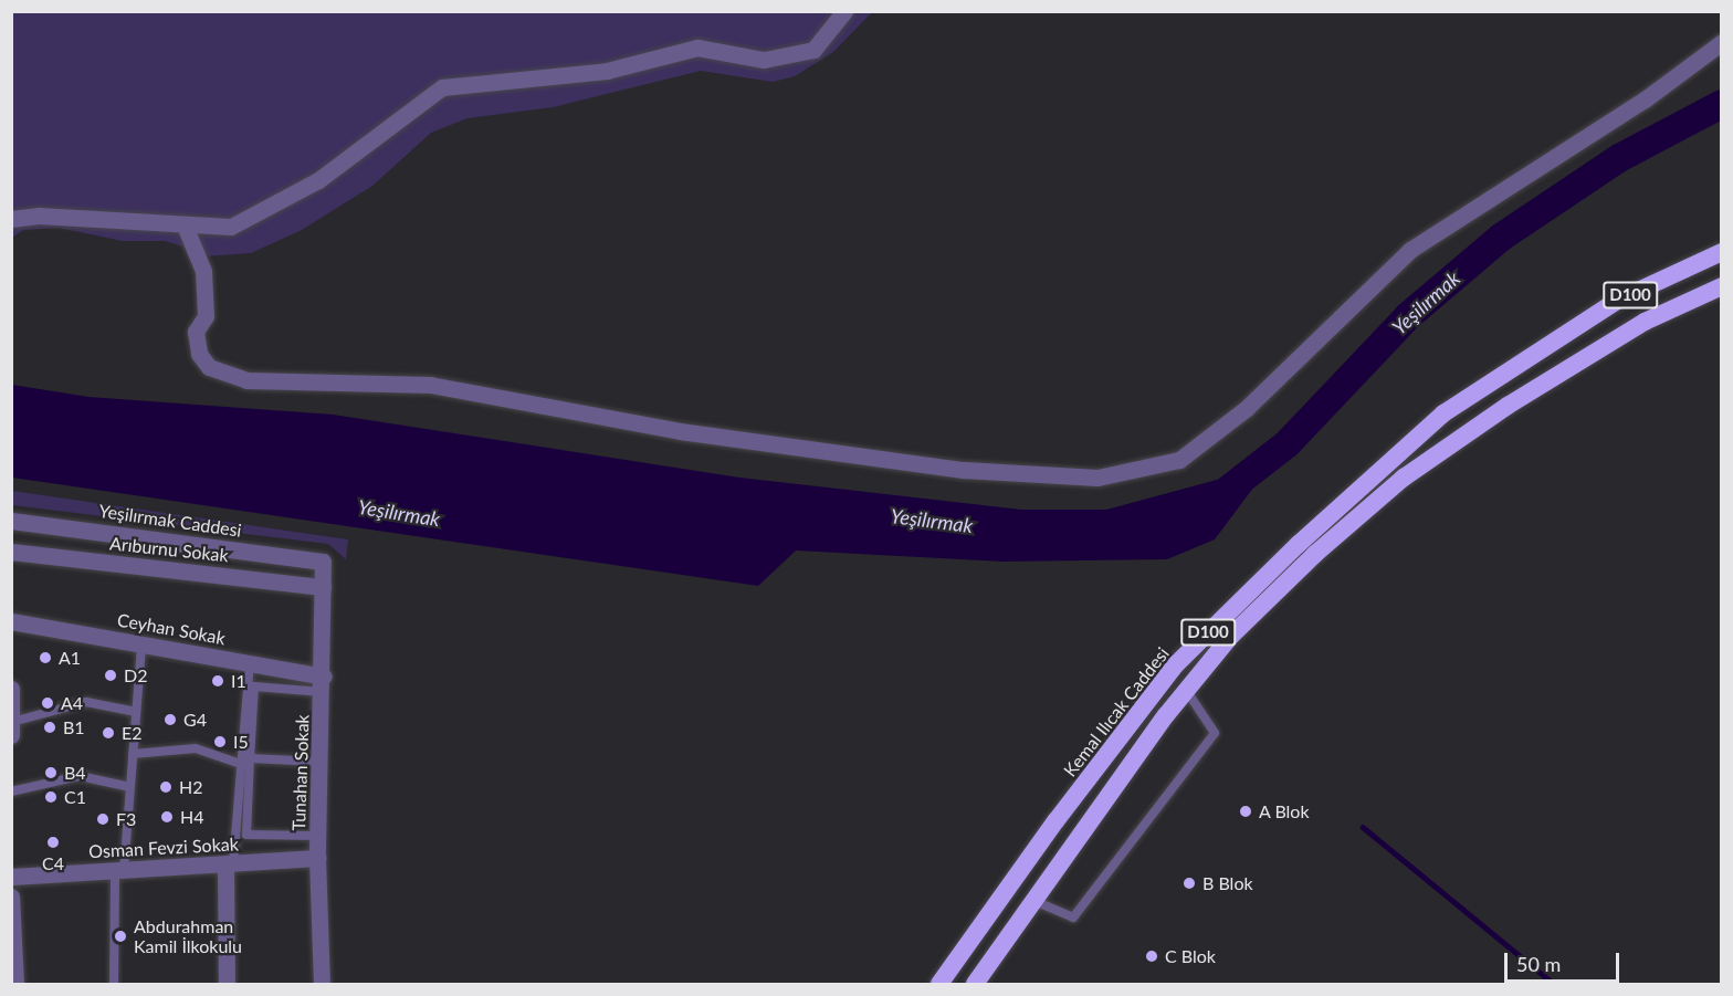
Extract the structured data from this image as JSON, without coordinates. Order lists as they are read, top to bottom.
{
  "streets": {
    "highway": ["D100", "Kemal Ilıcak Caddesi"],
    "street": [
      "Yeşilırmak Caddesi",
      "Arıburnu Sokak",
      "Ceyhan Sokak",
      "Tunahan Sokak",
      "Osman Fevzi Sokak"
    ]
  },
  "crossings": [
    ["Yeşilırmak Caddesi", "Tunahan Sokak"],
    ["Arıburnu Sokak", "Tunahan Sokak"],
    ["Ceyhan Sokak", "Tunahan Sokak"],
    ["Tunahan Sokak", "Osman Fevzi Sokak"]
  ],
  "water": ["Yeşilırmak"],
  "places": [
    "A1",
    "D2",
    "I1",
    "A4",
    "G4",
    "B1",
    "E2",
    "I5",
    "B4",
    "H2",
    "C1",
    "A Blok",
    "H4",
    "F3",
    "C4",
    "B Blok",
    "Abdurahman Kamil İlkokulu",
    "C Blok"
  ],
  "scale_bar": "50 m"
}
